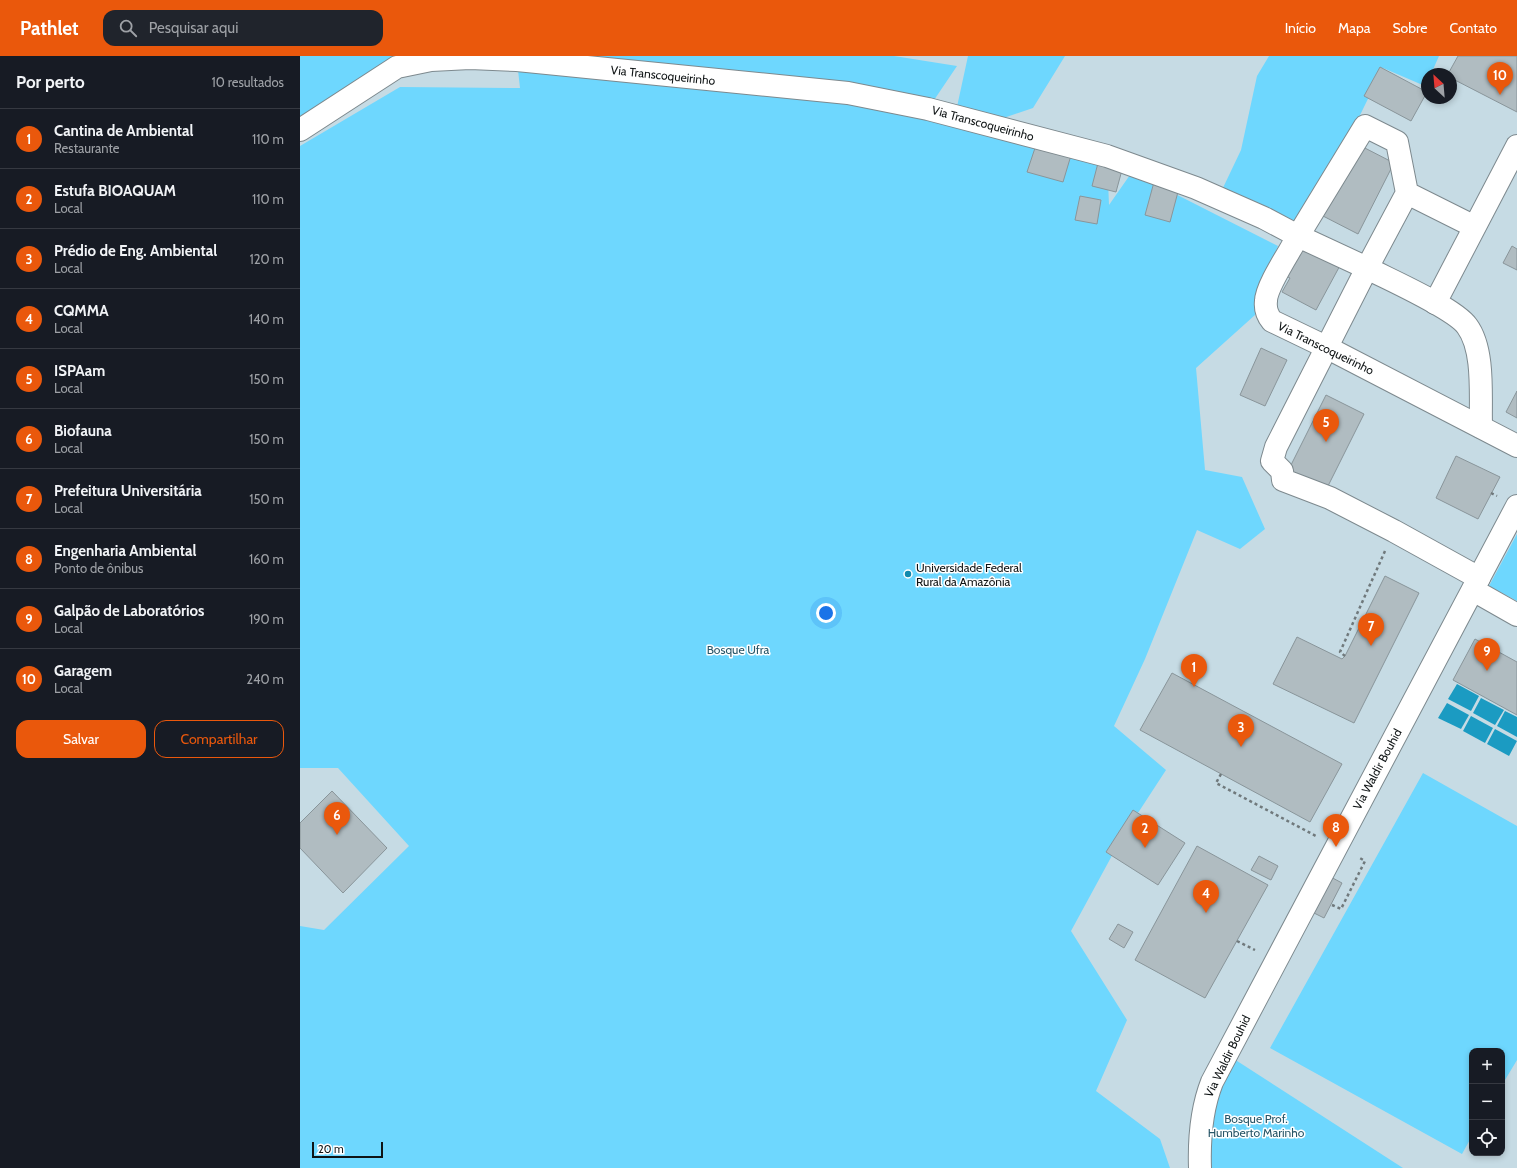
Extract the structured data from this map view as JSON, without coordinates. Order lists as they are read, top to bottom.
{
  "streets": {
    "lane": ["Via Transcoqueirinho", "Via Waldir Bouhid"]
  },
  "parks": ["Bosque Ufra", "Bosque Prof. Humberto Marinho"],
  "places": ["Universidade Federal Rural da Amazônia"],
  "scale_bar": "20 m",
  "north": "top left",
  "page": {
    "header": "Pathlet",
    "search": "Pesquisar aqui",
    "nav": [
      "Início",
      "Mapa",
      "Sobre",
      "Contato"
    ],
    "heading": ["Por perto", "10 resultados"],
    "pins": [
      "10",
      "5",
      "7",
      "9",
      "1",
      "3",
      "6",
      "8",
      "2",
      "4"
    ],
    "list": [
      {
        "mark": "1",
        "name": "Cantina de Ambiental",
        "note": "Restaurante",
        "value": "110 m"
      },
      {
        "mark": "2",
        "name": "Estufa BIOAQUAM",
        "note": "Local",
        "value": "110 m"
      },
      {
        "mark": "3",
        "name": "Prédio de Eng. Ambiental",
        "note": "Local",
        "value": "120 m"
      },
      {
        "mark": "4",
        "name": "CQMMA",
        "note": "Local",
        "value": "140 m"
      },
      {
        "mark": "5",
        "name": "ISPAam",
        "note": "Local",
        "value": "150 m"
      },
      {
        "mark": "6",
        "name": "Biofauna",
        "note": "Local",
        "value": "150 m"
      },
      {
        "mark": "7",
        "name": "Prefeitura Universitária",
        "note": "Local",
        "value": "150 m"
      },
      {
        "mark": "8",
        "name": "Engenharia Ambiental",
        "note": "Ponto de ônibus",
        "value": "160 m"
      },
      {
        "mark": "9",
        "name": "Galpão de Laboratórios",
        "note": "Local",
        "value": "190 m"
      },
      {
        "mark": "10",
        "name": "Garagem",
        "note": "Local",
        "value": "240 m"
      }
    ],
    "buttons": ["Salvar", "Compartilhar"],
    "map_buttons": ["+", "−"],
    "scale": "20 m"
  }
}
